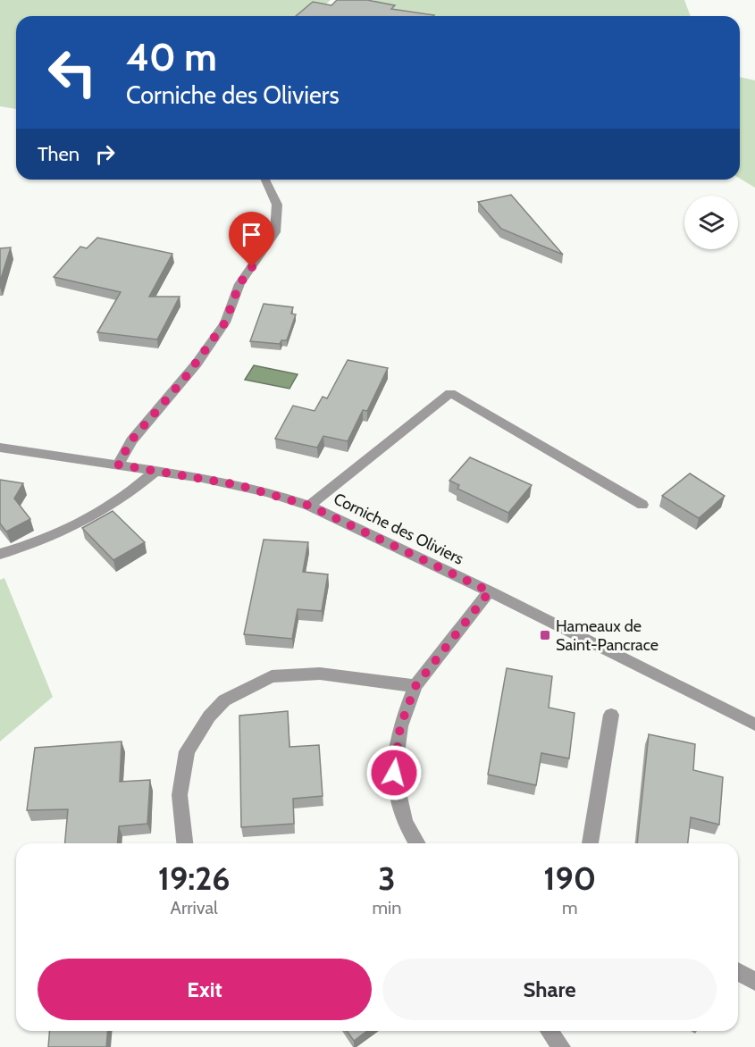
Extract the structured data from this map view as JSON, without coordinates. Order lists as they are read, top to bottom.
{
  "streets": {
    "street": ["Corniche des Oliviers"]
  },
  "places": {
    "transit": ["Hameaux de Saint-Pancrace"]
  },
  "page": {
    "turn": ["40 m", "Corniche des Oliviers"],
    "then": "Then",
    "eta": [
      "19:26",
      "Arrival",
      "3",
      "min",
      "190",
      "m"
    ],
    "buttons": ["Exit", "Share"]
  }
}
